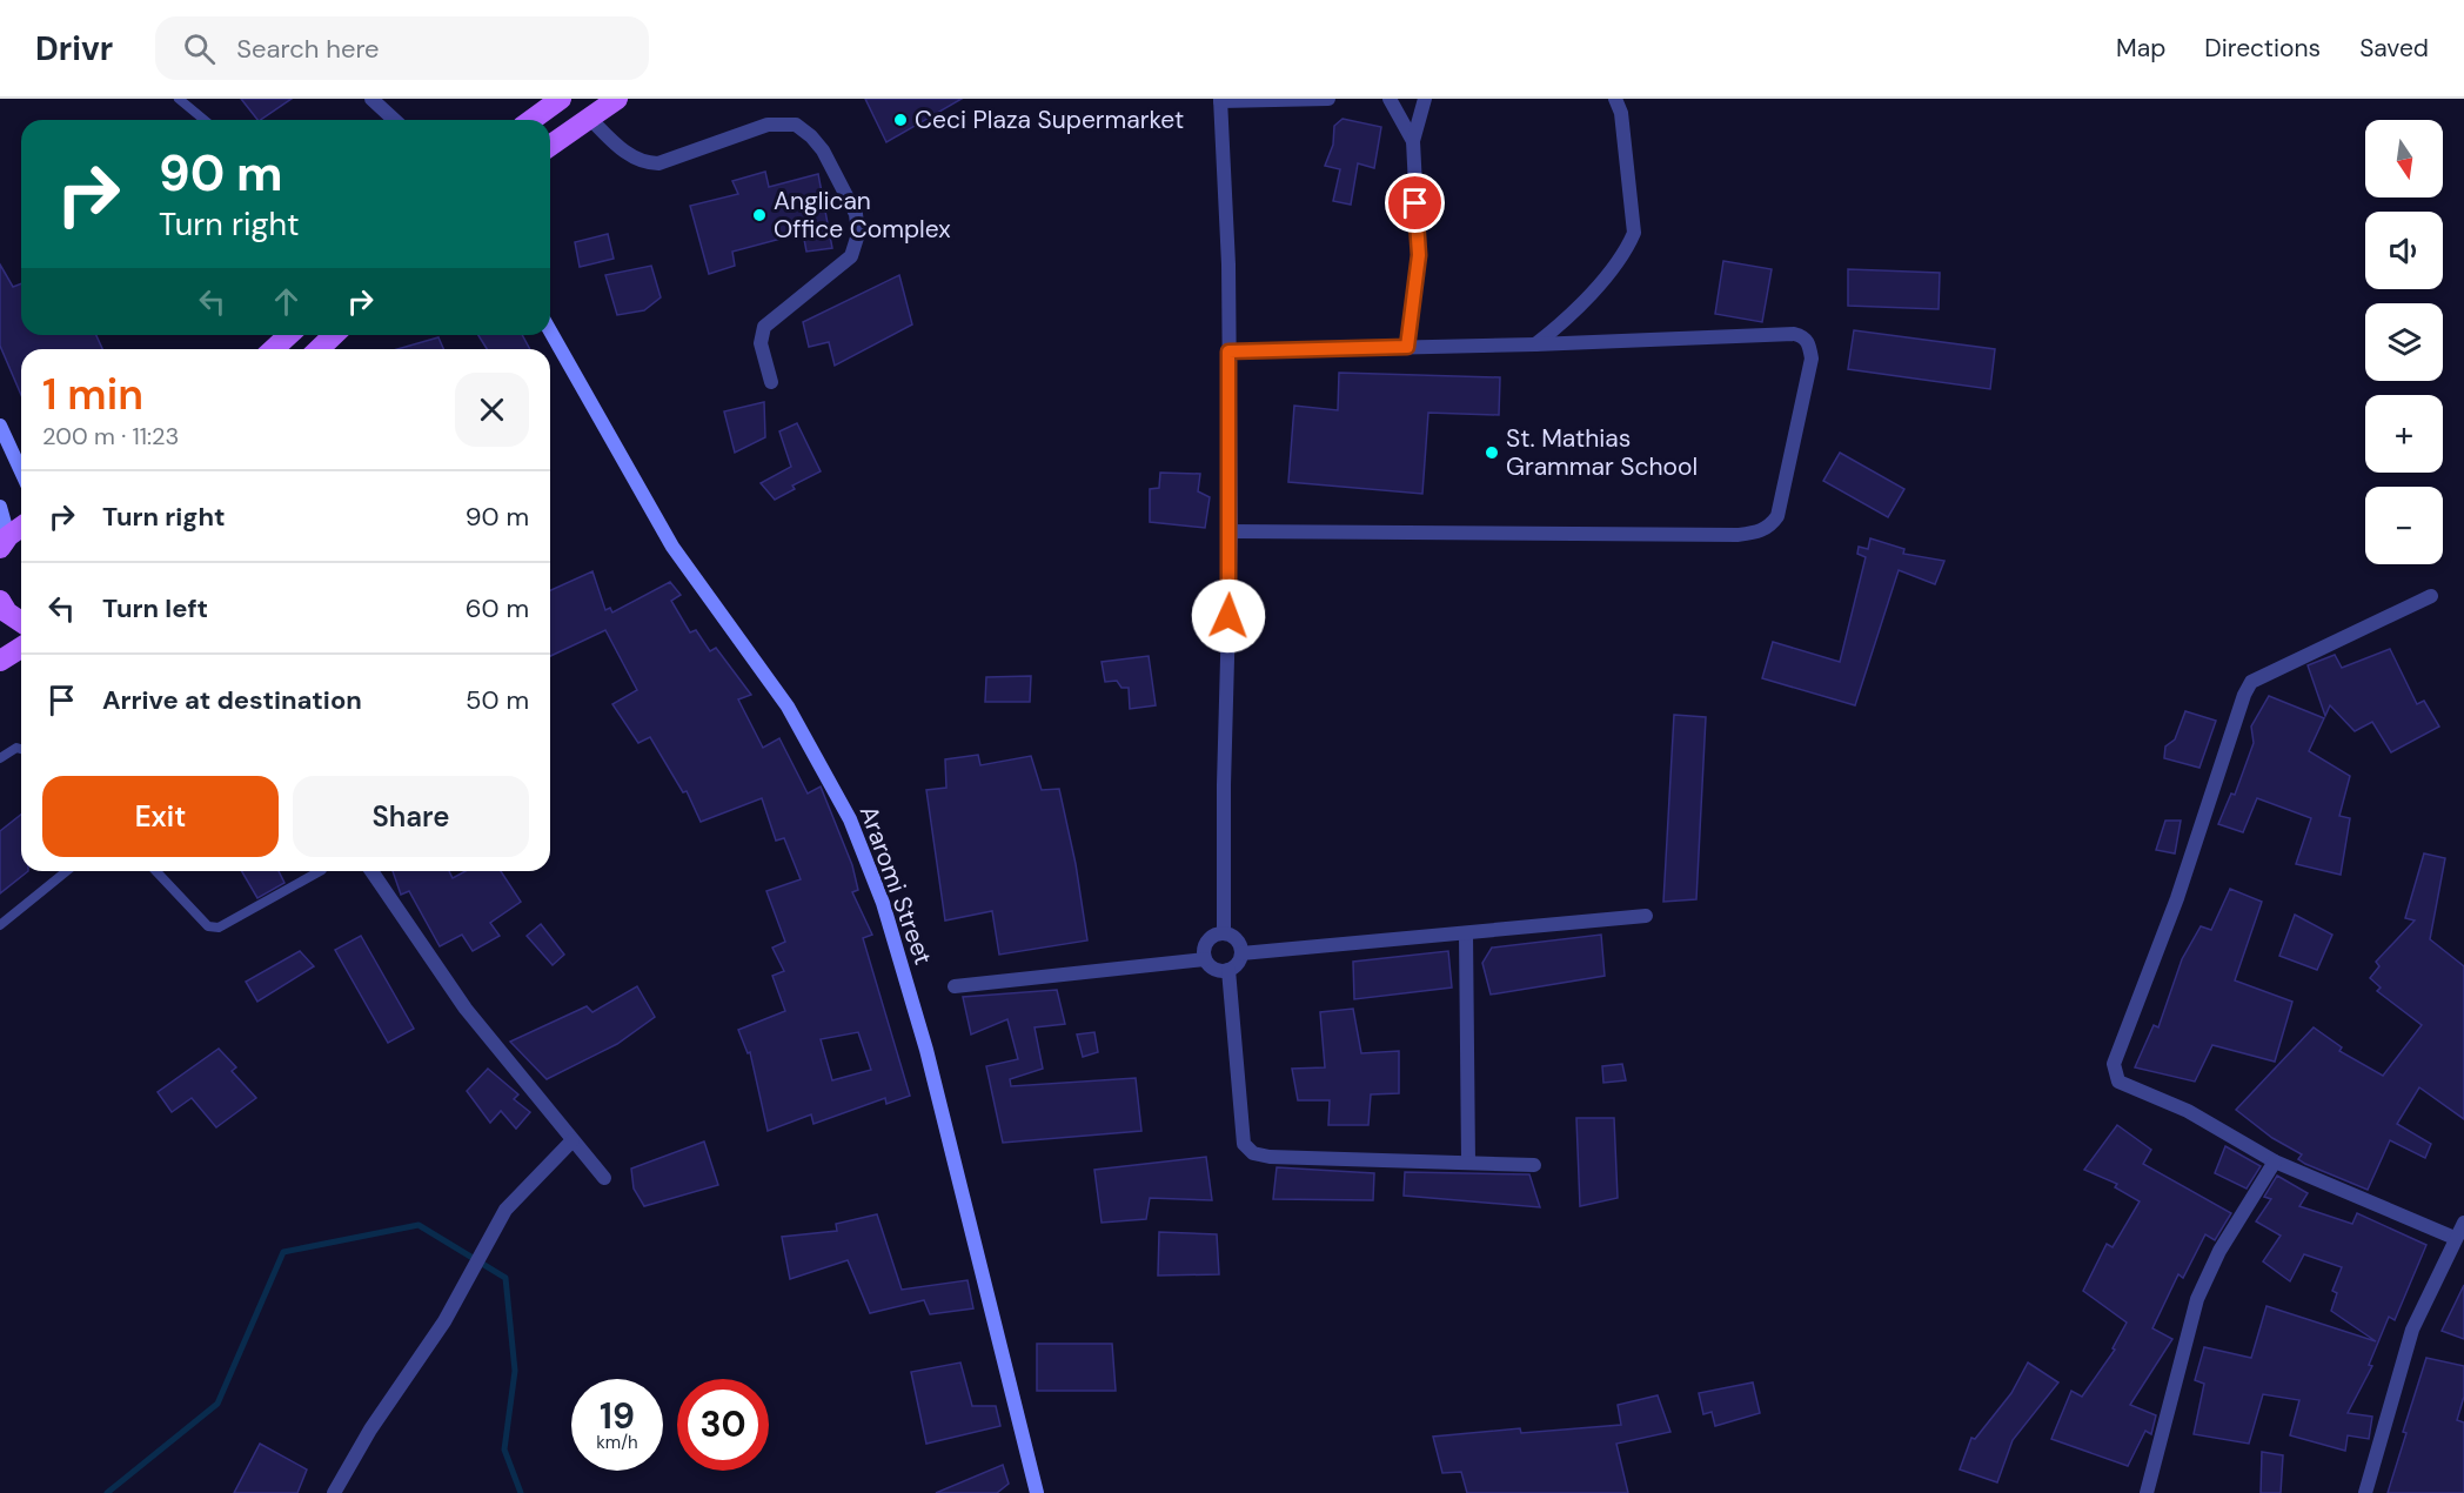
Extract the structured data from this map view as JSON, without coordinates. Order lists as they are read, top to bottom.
{
  "streets": {
    "street": ["Araromi Street"]
  },
  "places": ["Ceci Plaza Supermarket", "Anglican Office Complex", "St. Mathias Grammar School"],
  "north": "bottom",
  "page": {
    "header": "Drivr",
    "search": "Search here",
    "nav": ["Map", "Directions", "Saved"],
    "map_buttons": ["+", "−"],
    "turn": ["90 m", "Turn right"],
    "heading": ["1 min", "200 m · 11:23"],
    "list": [
      {
        "name": "Turn right",
        "value": "90 m"
      },
      {
        "name": "Turn left",
        "value": "60 m"
      },
      {
        "name": "Arrive at destination",
        "value": "50 m"
      }
    ],
    "buttons": ["Exit", "Share"],
    "speed": "19 km/h",
    "limit": "30"
  }
}
